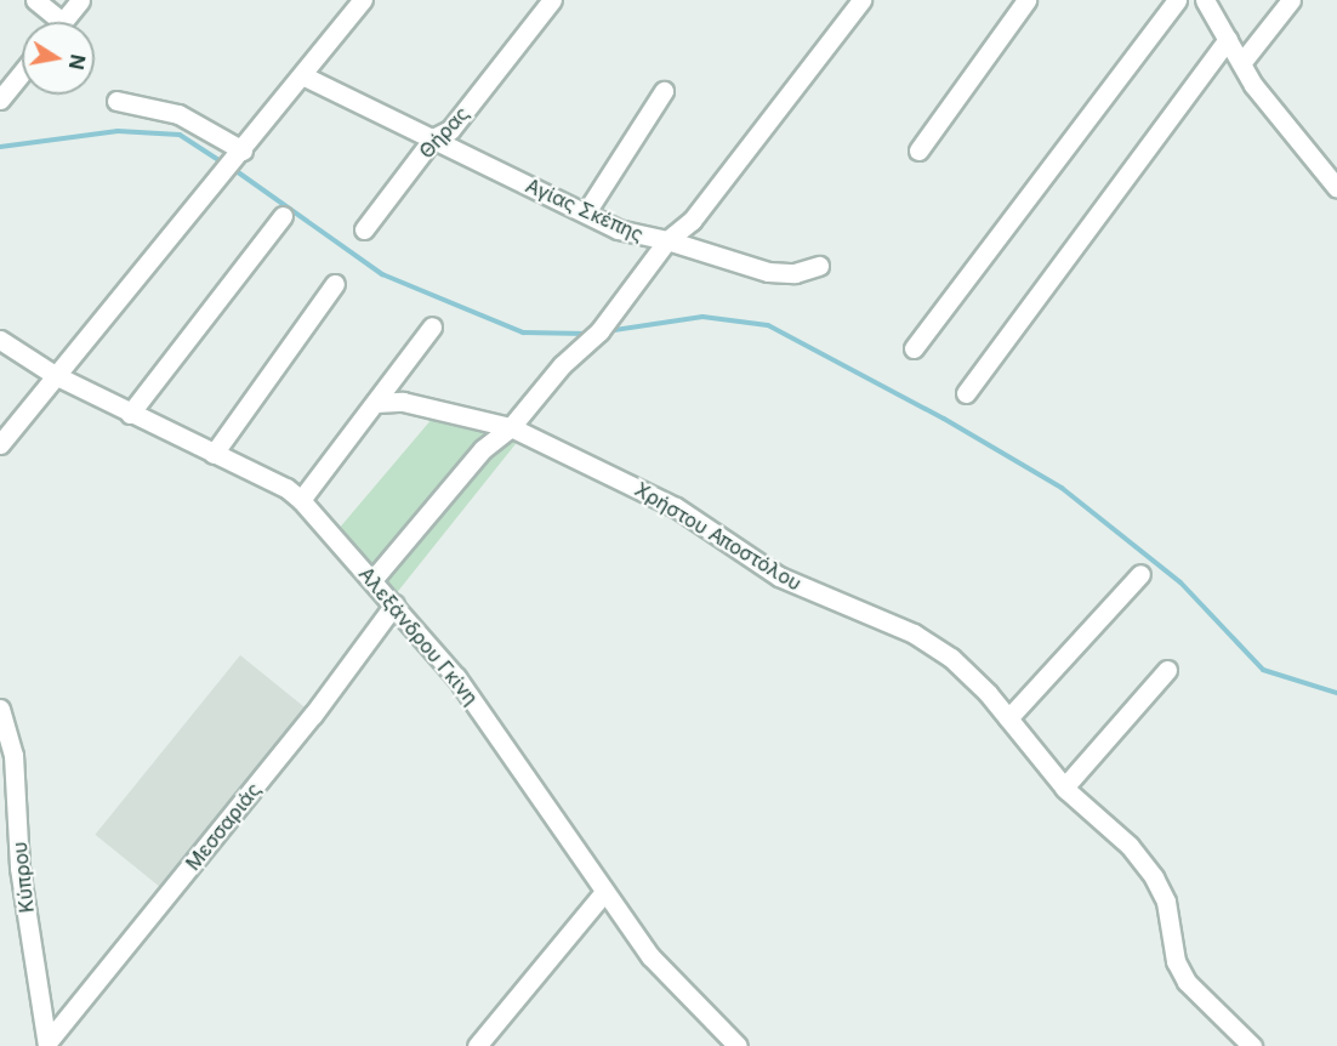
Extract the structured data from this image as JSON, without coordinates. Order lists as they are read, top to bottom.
{
  "streets": {
    "street": [
      "Θήρας",
      "Αγίας Σκέπης",
      "Χρήστου Αποστόλου",
      "Αλεξάνδρου Γκίνη",
      "Μεσσαριάς",
      "Κύπρου"
    ]
  },
  "crossings": [
    ["Θήρας", "Αγίας Σκέπης"],
    ["Αλεξάνδρου Γκίνη", "Μεσσαριάς"],
    ["Μεσσαριάς", "Κύπρου"]
  ],
  "north": "right"
}
